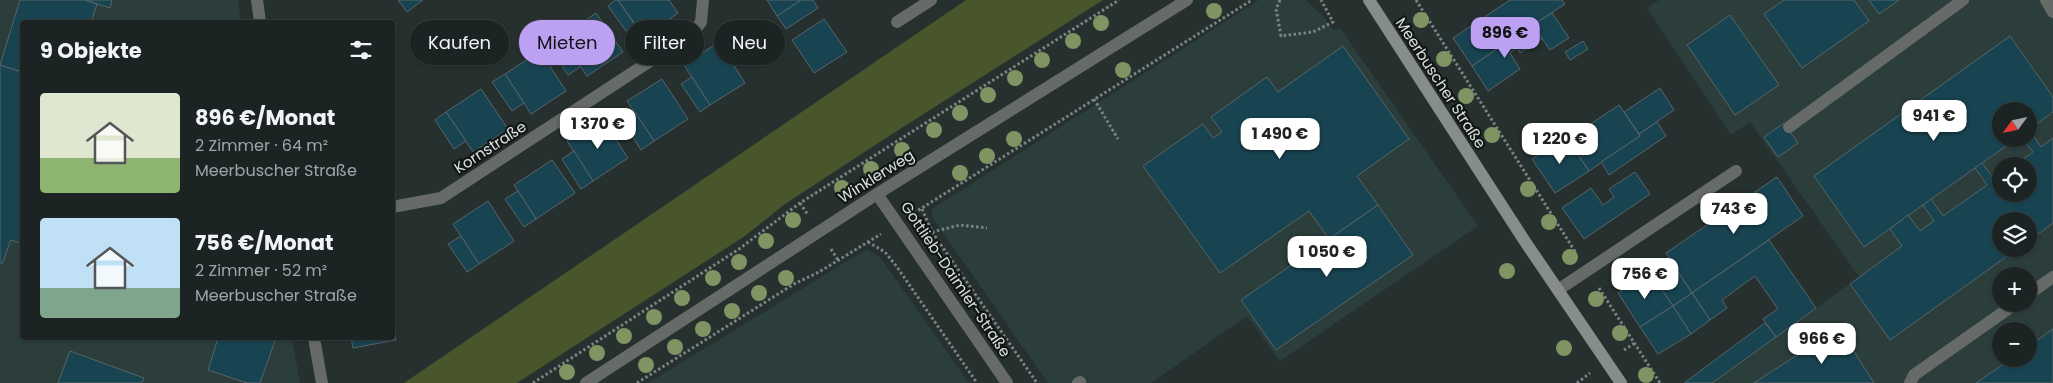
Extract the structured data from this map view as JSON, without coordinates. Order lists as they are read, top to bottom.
{
  "streets": {
    "main road": ["Meerbuscher Straße"],
    "street": ["Kornstraße", "Winklerweg", "Gottlieb-Daimler-Straße"]
  },
  "crossings": [
    ["Winklerweg", "Gottlieb-Daimler-Straße"]
  ],
  "north": "bottom left",
  "page": {
    "price": [
      "896 €",
      "941 €",
      "1 370 €",
      "1 490 €",
      "1 220 €",
      "743 €",
      "1 050 €",
      "756 €",
      "966 €"
    ],
    "chip": [
      "Kaufen",
      "Mieten",
      "Filter",
      "Neu"
    ],
    "heading": "9 Objekte",
    "list": [
      {
        "name": "896 €/Monat",
        "note": "2 Zimmer · 64 m² · Meerbuscher Straße"
      },
      {
        "name": "756 €/Monat",
        "note": "2 Zimmer · 52 m² · Meerbuscher Straße"
      }
    ],
    "map_buttons": ["+", "−"]
  }
}
